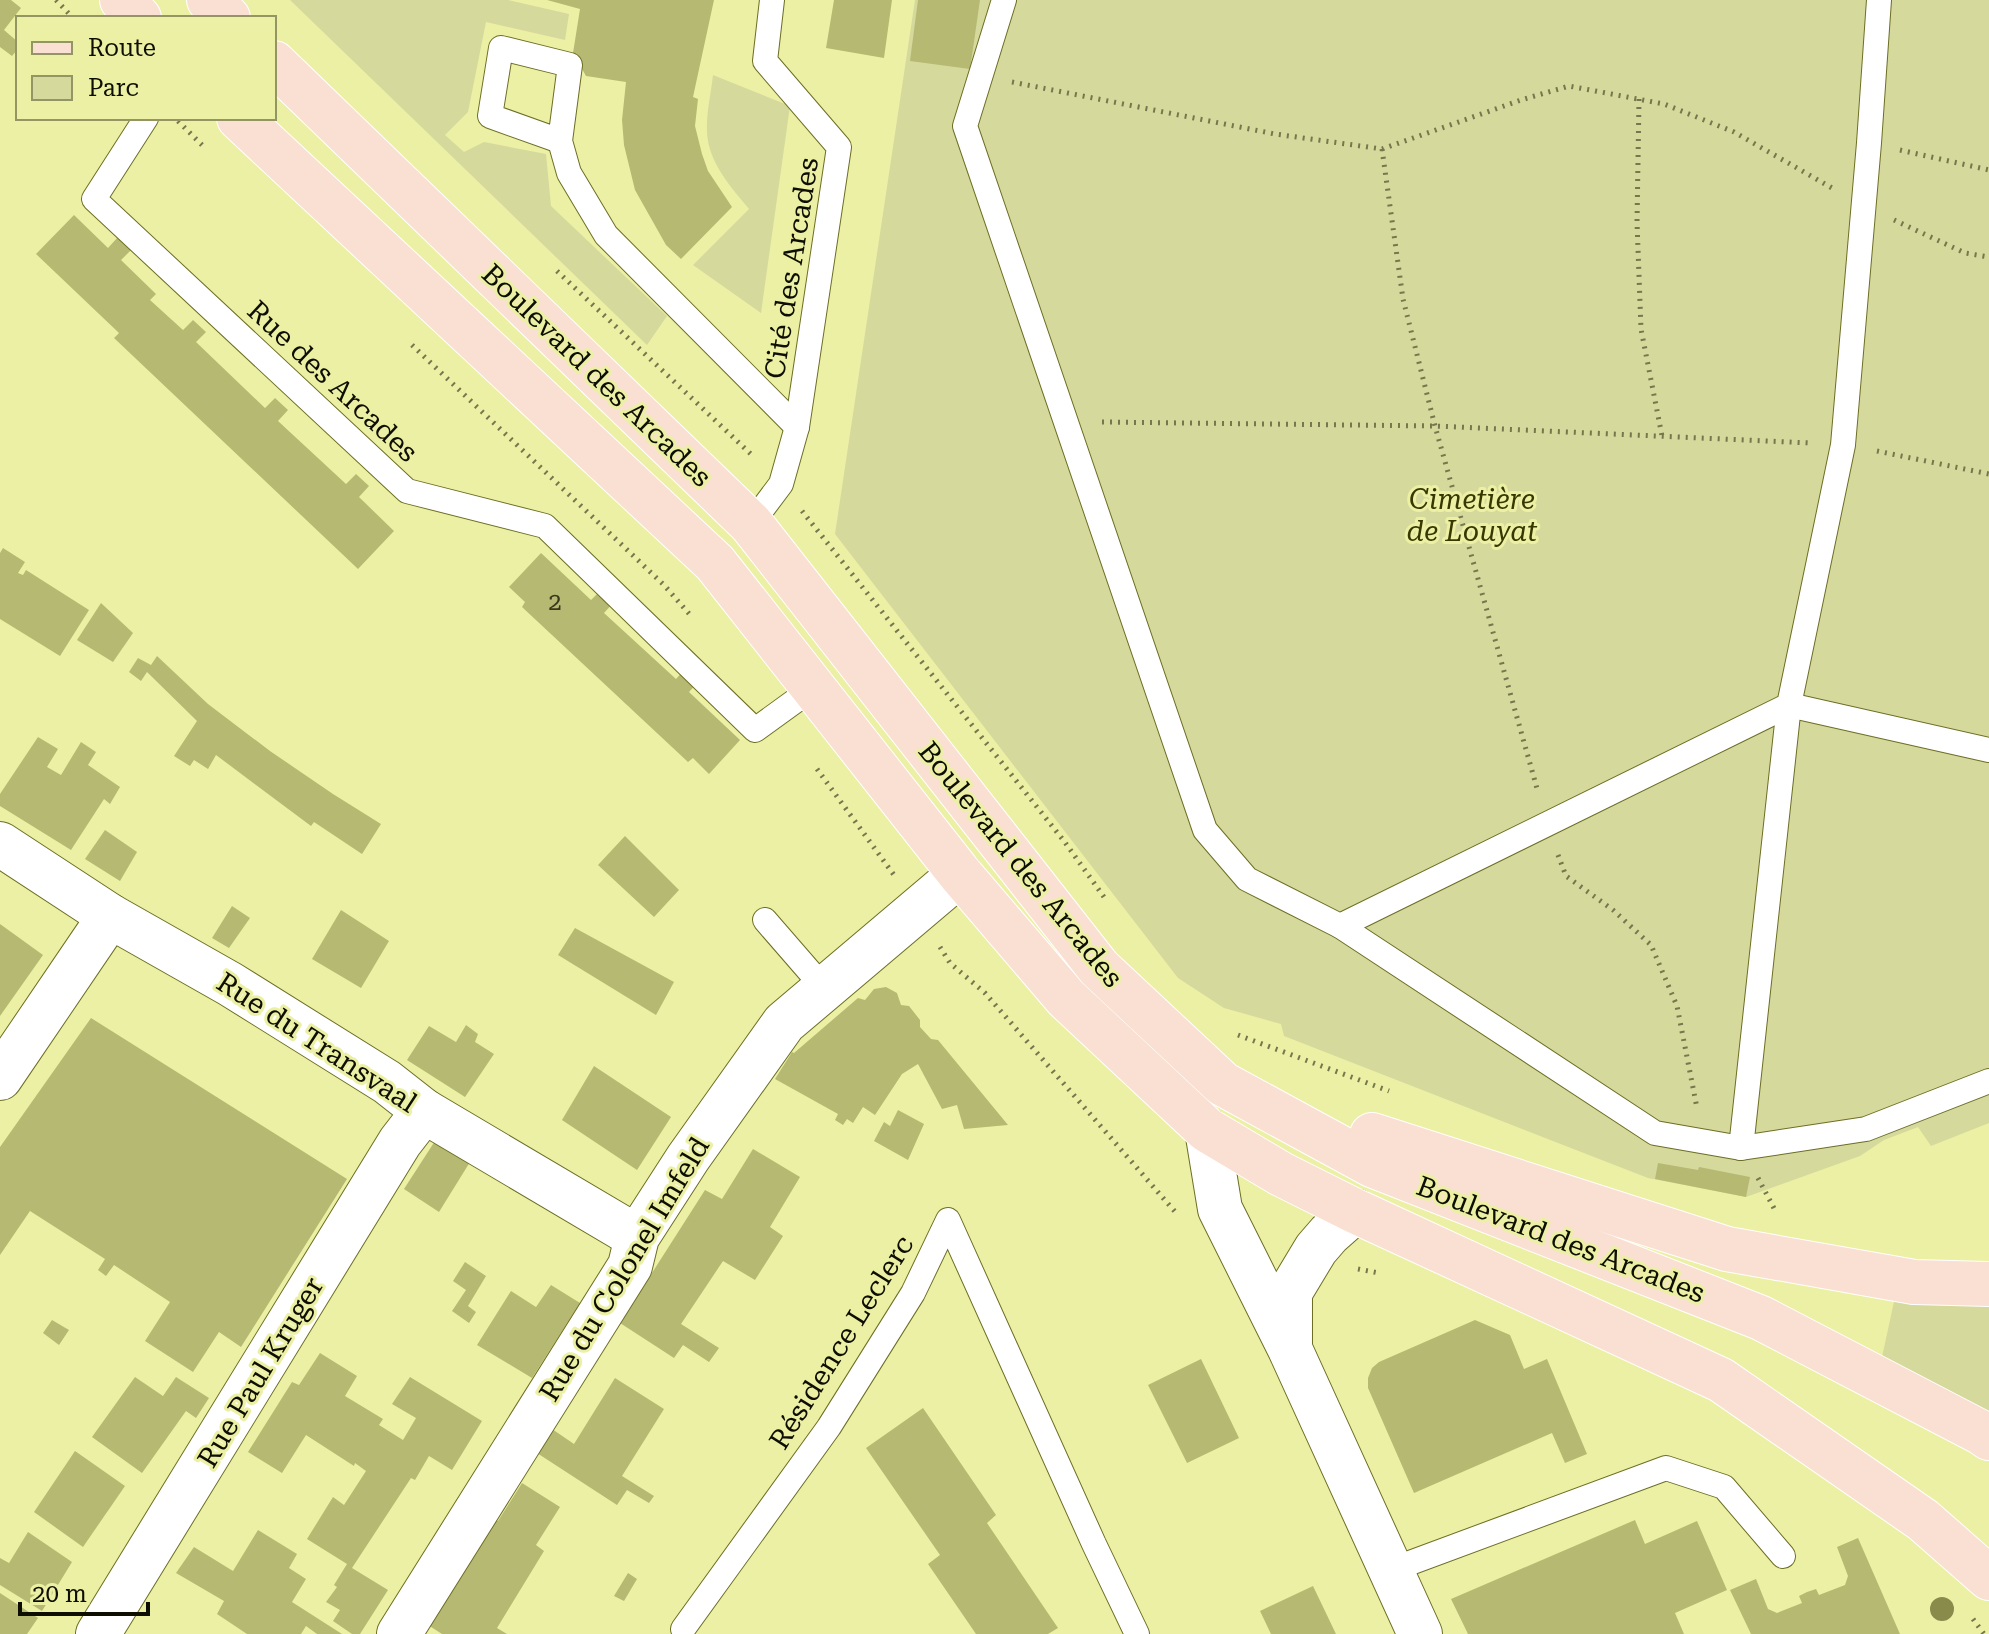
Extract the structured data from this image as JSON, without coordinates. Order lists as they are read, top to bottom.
{
  "streets": {
    "main road": ["Boulevard des Arcades"],
    "street": ["Rue du Transvaal", "Rue du Colonel Imfeld", "Rue Paul Kruger"],
    "lane": ["Cité des Arcades", "Rue des Arcades", "Résidence Leclerc"]
  },
  "crossings": [
    ["Cité des Arcades", "Boulevard des Arcades"],
    ["Boulevard des Arcades", "Rue des Arcades"],
    ["Boulevard des Arcades", "Rue du Colonel Imfeld"],
    ["Rue du Transvaal", "Rue du Colonel Imfeld"],
    ["Rue du Transvaal", "Rue Paul Kruger"]
  ],
  "parks": ["Cimetière de Louyat"],
  "house_numbers": ["2"],
  "legend": ["Route", "Parc"],
  "scale_bar": "20 m"
}
